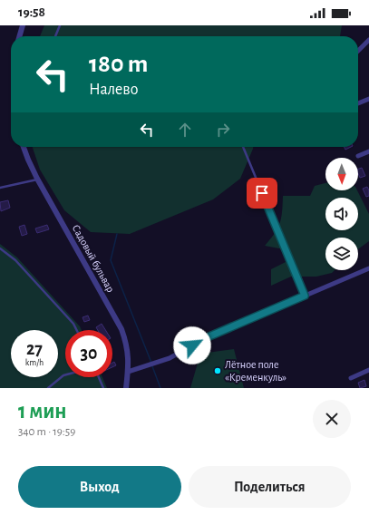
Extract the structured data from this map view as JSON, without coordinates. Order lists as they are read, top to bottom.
{
  "streets": {
    "street": ["Садовый бульвар"]
  },
  "places": ["Лётное поле «Кременкуль»"],
  "north": "bottom",
  "page": {
    "status": "19:58",
    "turn": ["180 m", "Налево"],
    "speed": "27 km/h",
    "limit": "30",
    "heading": ["1 мин", "340 m · 19:59"],
    "buttons": ["Выход", "Поделиться"]
  }
}
